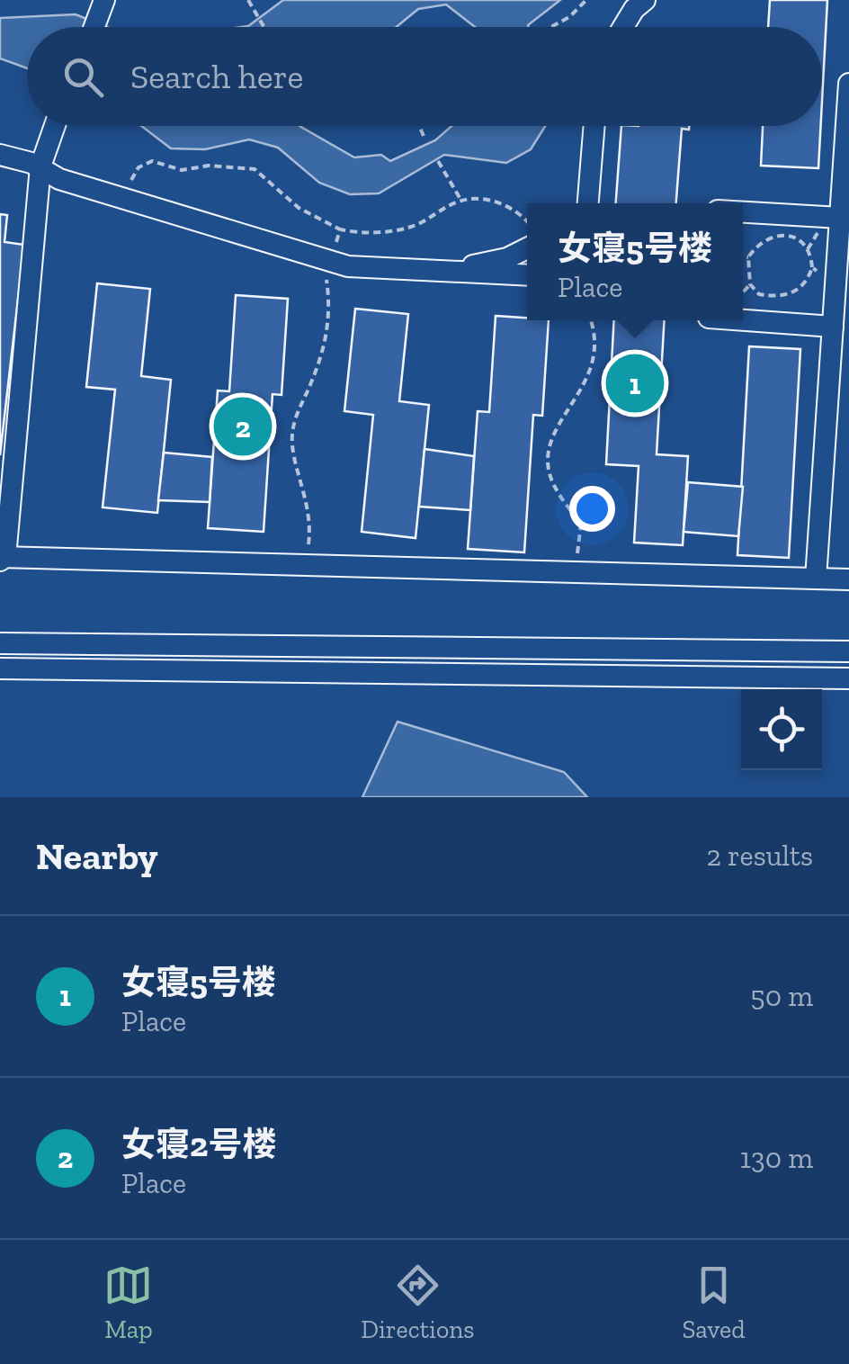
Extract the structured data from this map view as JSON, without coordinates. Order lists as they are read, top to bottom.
{
  "page": {
    "search": "Search here",
    "popup": ["女寝5号楼", "Place"],
    "pins": ["1", "2"],
    "heading": ["Nearby", "2 results"],
    "list": [
      {
        "mark": "1",
        "name": "女寝5号楼",
        "note": "Place",
        "value": "50 m"
      },
      {
        "mark": "2",
        "name": "女寝2号楼",
        "note": "Place",
        "value": "130 m"
      }
    ],
    "nav": ["Map", "Directions", "Saved"]
  }
}
